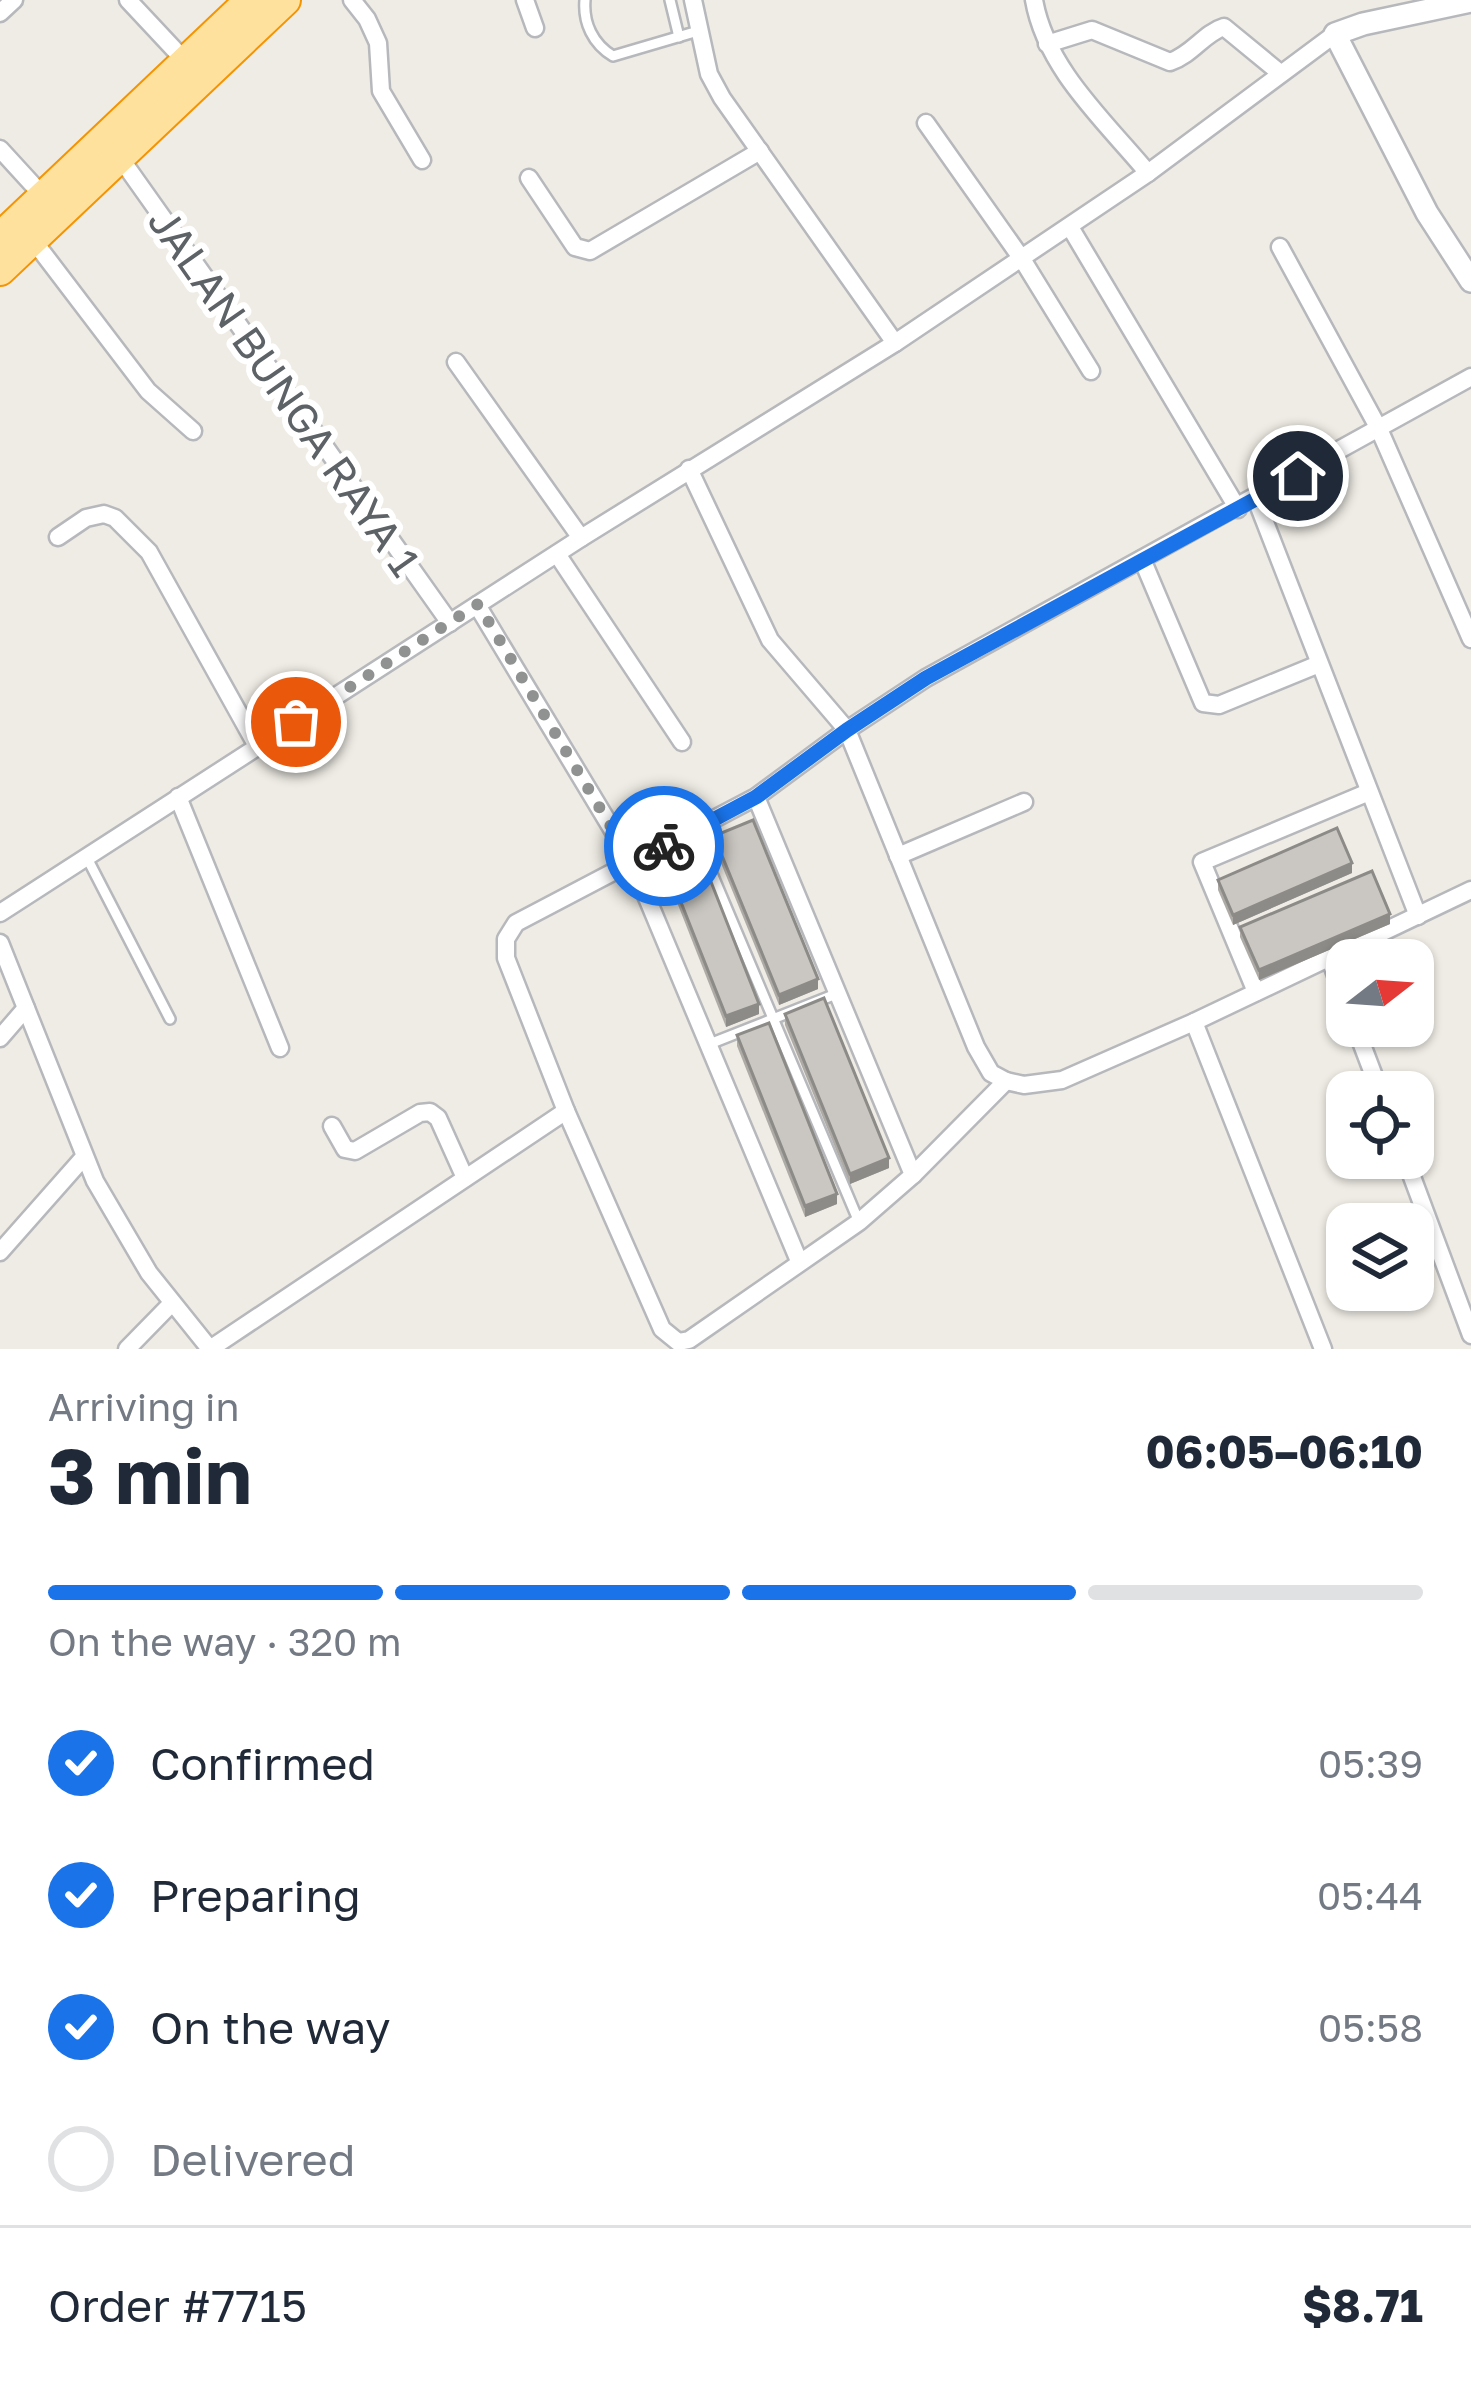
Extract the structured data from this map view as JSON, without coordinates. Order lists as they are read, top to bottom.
{
  "streets": {
    "street": ["JALAN BUNGA RAYA 1"]
  },
  "north": "right",
  "page": {
    "heading": ["3 min", "Arriving in", "06:05–06:10"],
    "panel": ["Order #7715", "$8.71"],
    "bar": "On the way · 320 m",
    "list": [
      ["Confirmed", "05:39"],
      ["Preparing", "05:44"],
      ["On the way", "05:58"],
      "Delivered"
    ]
  }
}
